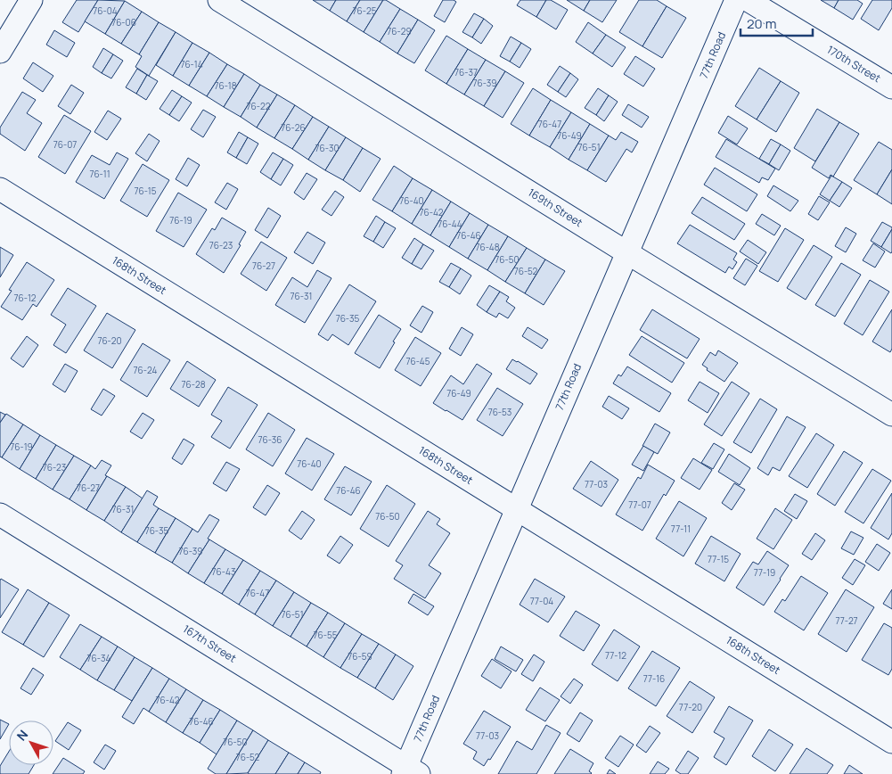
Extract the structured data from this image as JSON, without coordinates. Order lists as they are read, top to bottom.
{
  "streets": {
    "street": [
      "77th Road",
      "170th Street",
      "169th Street",
      "168th Street",
      "167th Street"
    ]
  },
  "crossings": [
    ["77th Road", "169th Street"],
    ["77th Road", "168th Street"],
    ["77th Road", "167th Street"]
  ],
  "house_numbers": [
    "76-04",
    "76-25",
    "76-06",
    "76-29",
    "76-14",
    "76-37",
    "76-39",
    "76-18",
    "76-22",
    "76-47",
    "76-26",
    "76-49",
    "76-07",
    "76-51",
    "76-30",
    "76-11",
    "76-15",
    "76-40",
    "76-42",
    "76-19",
    "76-44",
    "76-46",
    "76-23",
    "76-48",
    "76-50",
    "76-27",
    "76-52",
    "76-31",
    "76-12",
    "76-35",
    "76-20",
    "76-45",
    "76-24",
    "76-28",
    "76-49",
    "76-53",
    "76-36",
    "76-19",
    "76-40",
    "76-23",
    "77-03",
    "76-27",
    "76-46",
    "77-07",
    "76-31",
    "76-50",
    "77-11",
    "76-35",
    "76-39",
    "77-15",
    "76-43",
    "77-19",
    "76-47",
    "77-04",
    "76-51",
    "77-27",
    "76-55",
    "77-12",
    "76-59",
    "76-34",
    "77-16",
    "76-42",
    "77-20",
    "76-46",
    "77-03",
    "76-50",
    "76-52"
  ],
  "scale_bar": "20 m",
  "north": "top left"
}
